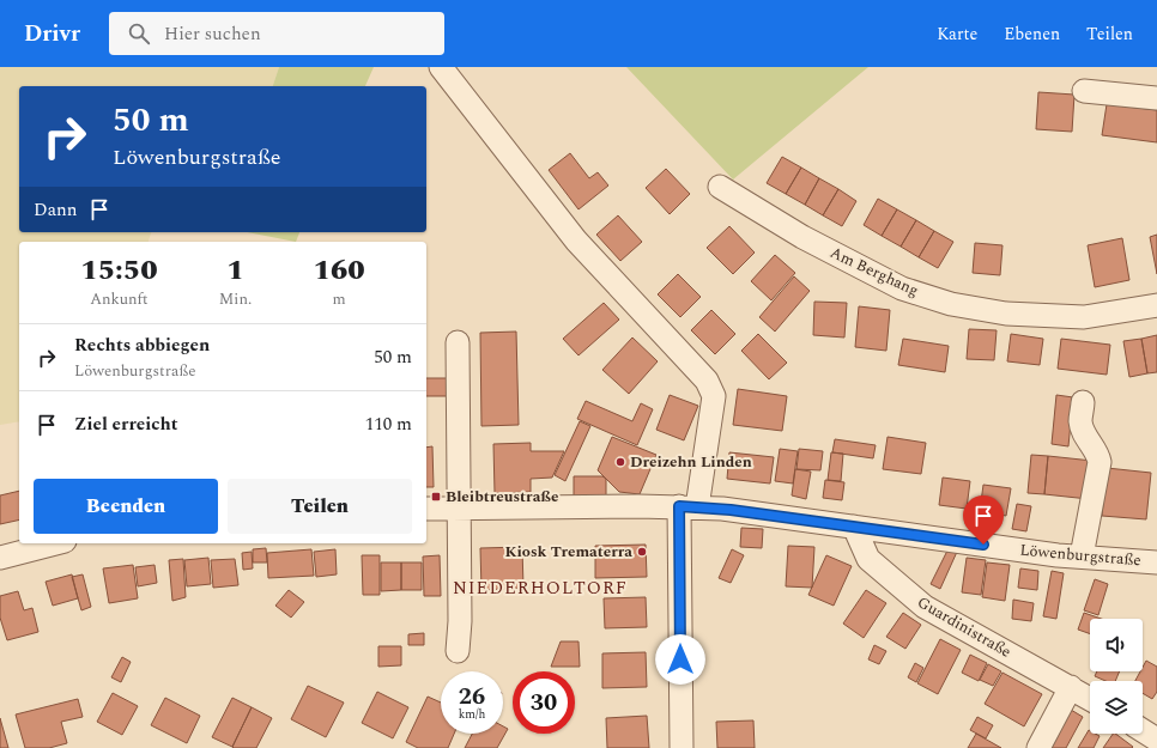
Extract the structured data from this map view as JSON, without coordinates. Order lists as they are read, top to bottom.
{
  "streets": {
    "street": ["Am Berghang", "Löwenburgstraße", "Guardinistraße"]
  },
  "crossings": [
    ["Löwenburgstraße", "Guardinistraße"]
  ],
  "districts": ["NIEDERHOLTORF"],
  "places": {
    "other": ["Dreizehn Linden", "Kiosk Trematerra"],
    "transit": ["Bleibtreustraße"]
  },
  "page": {
    "header": "Drivr",
    "search": "Hier suchen",
    "nav": ["Karte", "Ebenen", "Teilen"],
    "turn": ["50 m", "Löwenburgstraße"],
    "then": "Dann",
    "eta": [
      "15:50",
      "Ankunft",
      "1",
      "Min.",
      "160",
      "m"
    ],
    "list": [
      {
        "name": "Rechts abbiegen",
        "note": "Löwenburgstraße",
        "value": "50 m"
      },
      {
        "name": "Ziel erreicht",
        "value": "110 m"
      }
    ],
    "buttons": ["Beenden", "Teilen"],
    "speed": "26 km/h",
    "limit": "30"
  }
}
